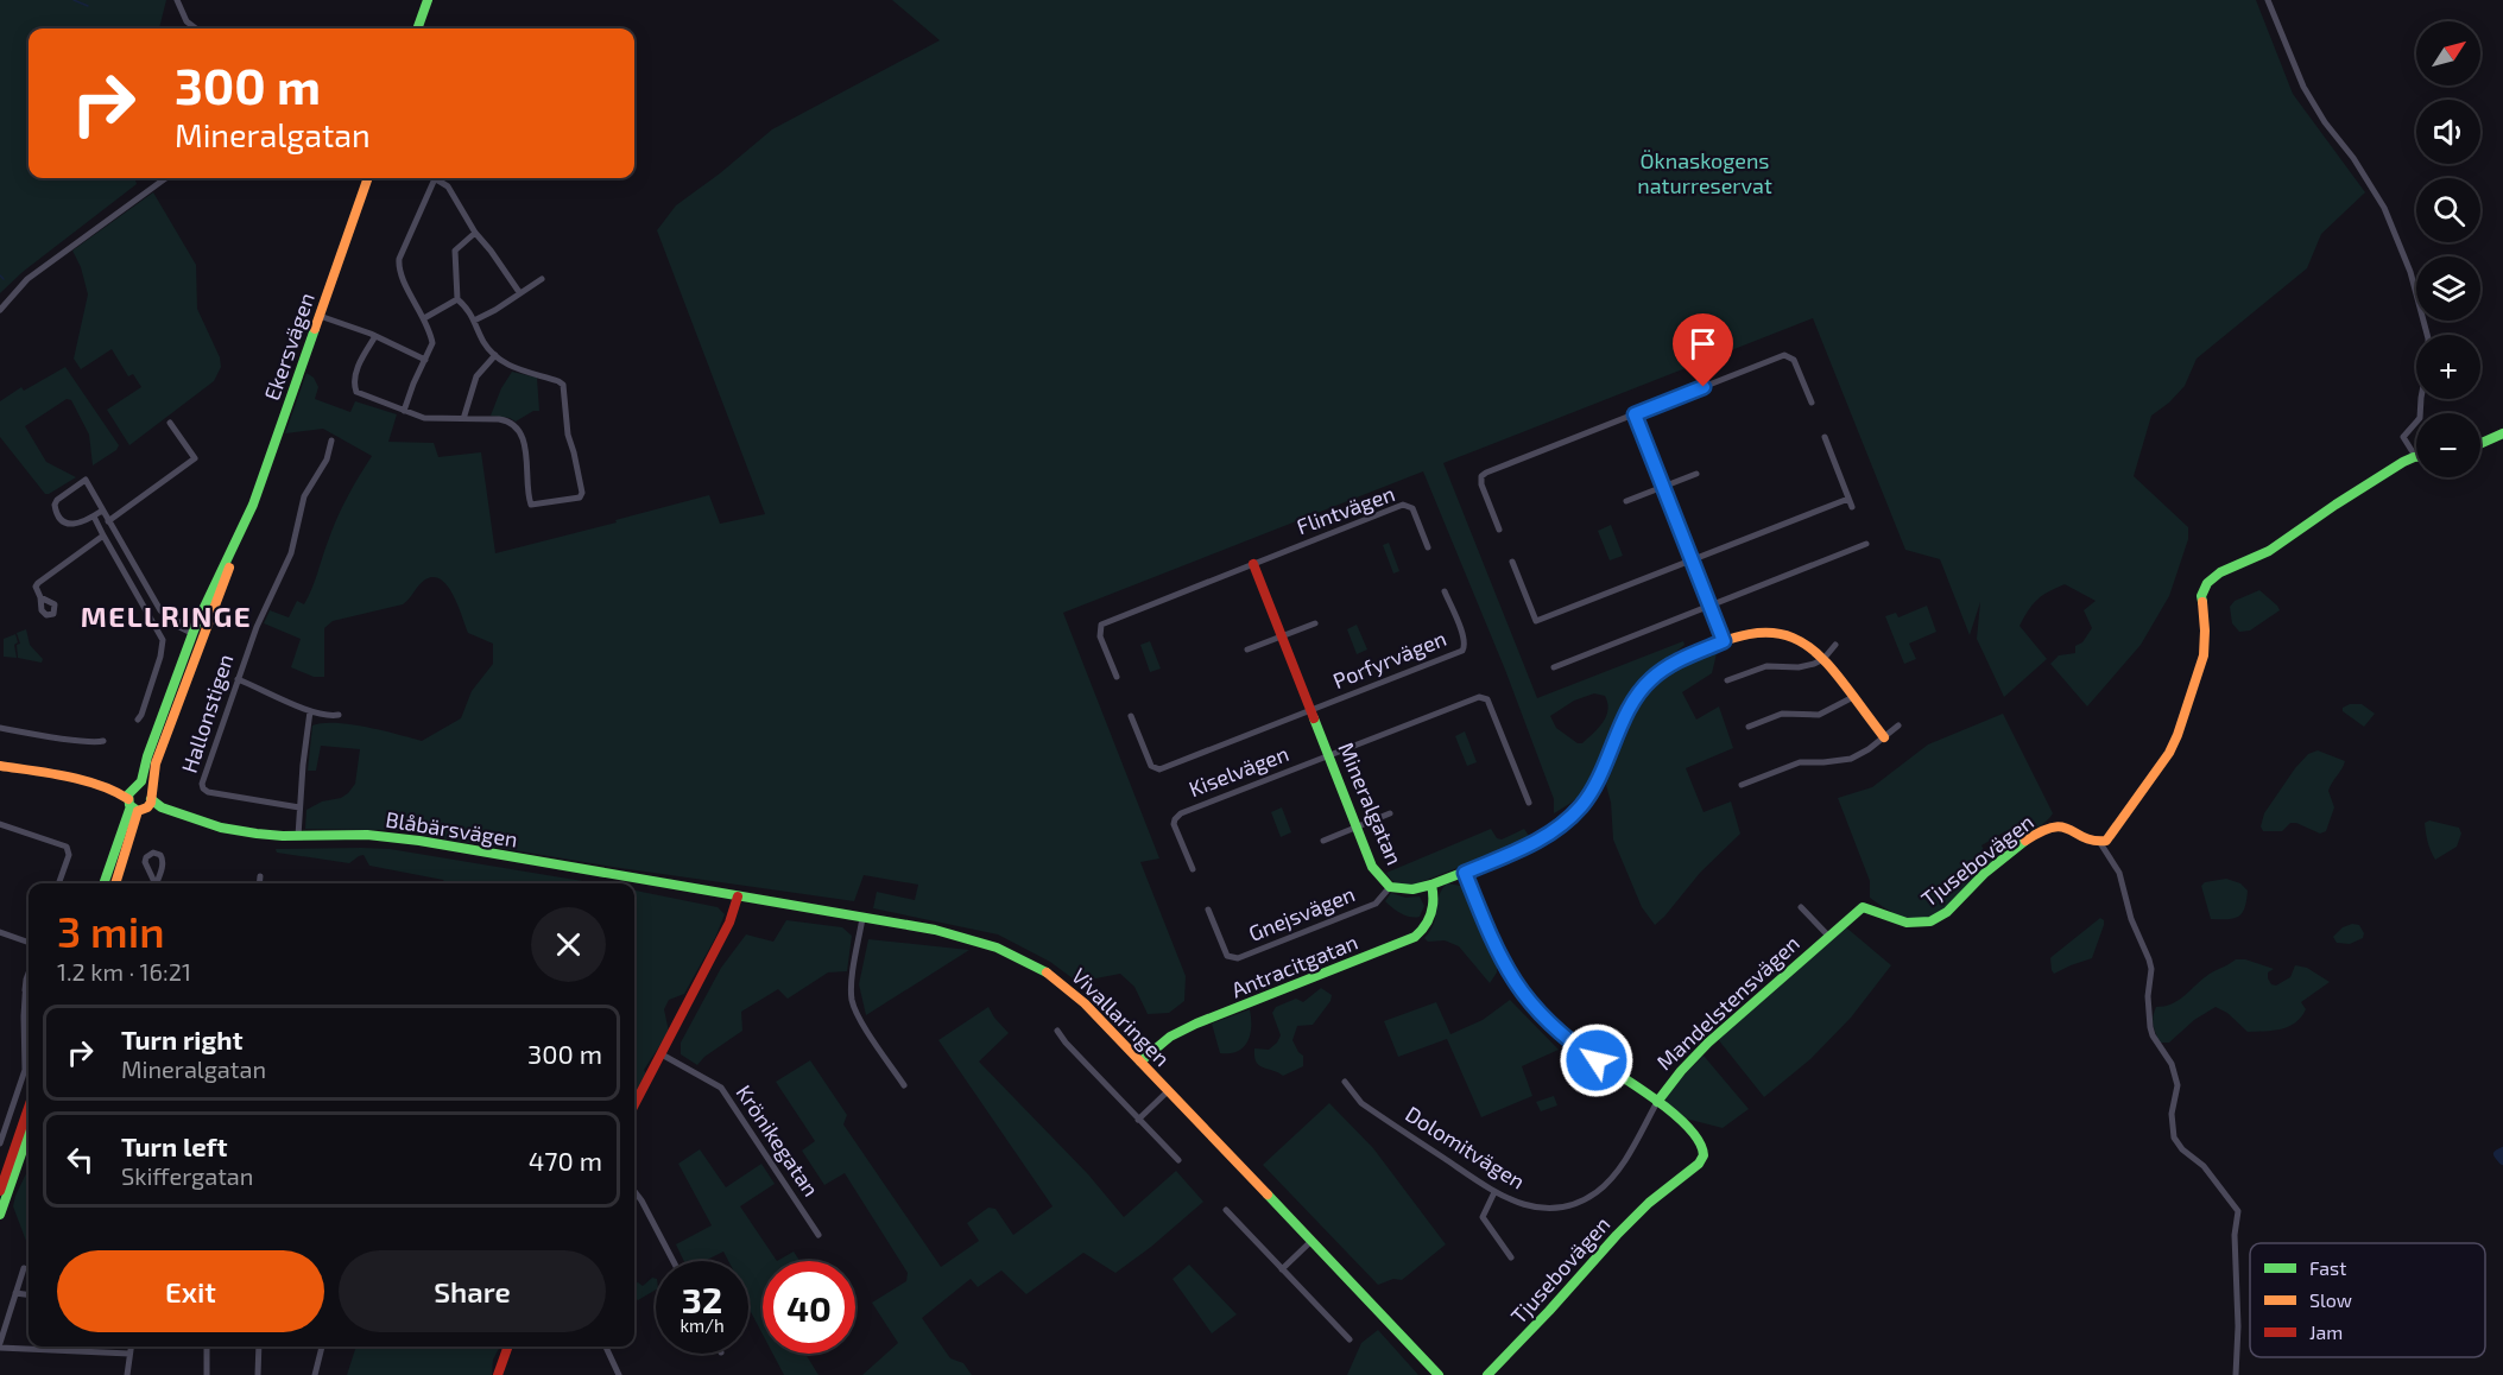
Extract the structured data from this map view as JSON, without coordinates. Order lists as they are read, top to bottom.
{
  "streets": {
    "street": [
      "Ekersvägen",
      "Flintvägen",
      "Porfyrvägen",
      "Hallonstigen",
      "Kiselvägen",
      "Mineralgatan",
      "Blåbärsvägen",
      "Tjusebovägen",
      "Gnejsvägen",
      "Antracitgatan",
      "Mandelstensvägen",
      "Vivallaringen",
      "Krönikegatan",
      "Dolomitvägen"
    ]
  },
  "crossings": [
    ["Ekersvägen", "Blåbärsvägen"],
    ["Flintvägen", "Mineralgatan"],
    ["Porfyrvägen", "Mineralgatan"],
    ["Kiselvägen", "Mineralgatan"],
    ["Mineralgatan", "Gnejsvägen"],
    ["Mineralgatan", "Antracitgatan"],
    ["Blåbärsvägen", "Vivallaringen"],
    ["Tjusebovägen", "Mandelstensvägen"],
    ["Tjusebovägen", "Dolomitvägen"],
    ["Antracitgatan", "Vivallaringen"],
    ["Mandelstensvägen", "Dolomitvägen"]
  ],
  "districts": ["MELLRINGE"],
  "parks": ["Öknaskogens naturreservat"],
  "legend": ["Fast", "Slow", "Jam"],
  "north": "top right",
  "page": {
    "map_buttons": ["+", "−"],
    "turn": ["300 m", "Mineralgatan"],
    "heading": ["3 min", "1.2 km · 16:21"],
    "list": [
      {
        "name": "Turn right",
        "note": "Mineralgatan",
        "value": "300 m"
      },
      {
        "name": "Turn left",
        "note": "Skiffergatan",
        "value": "470 m"
      }
    ],
    "buttons": ["Exit", "Share"],
    "speed": "32 km/h",
    "limit": "40"
  }
}
